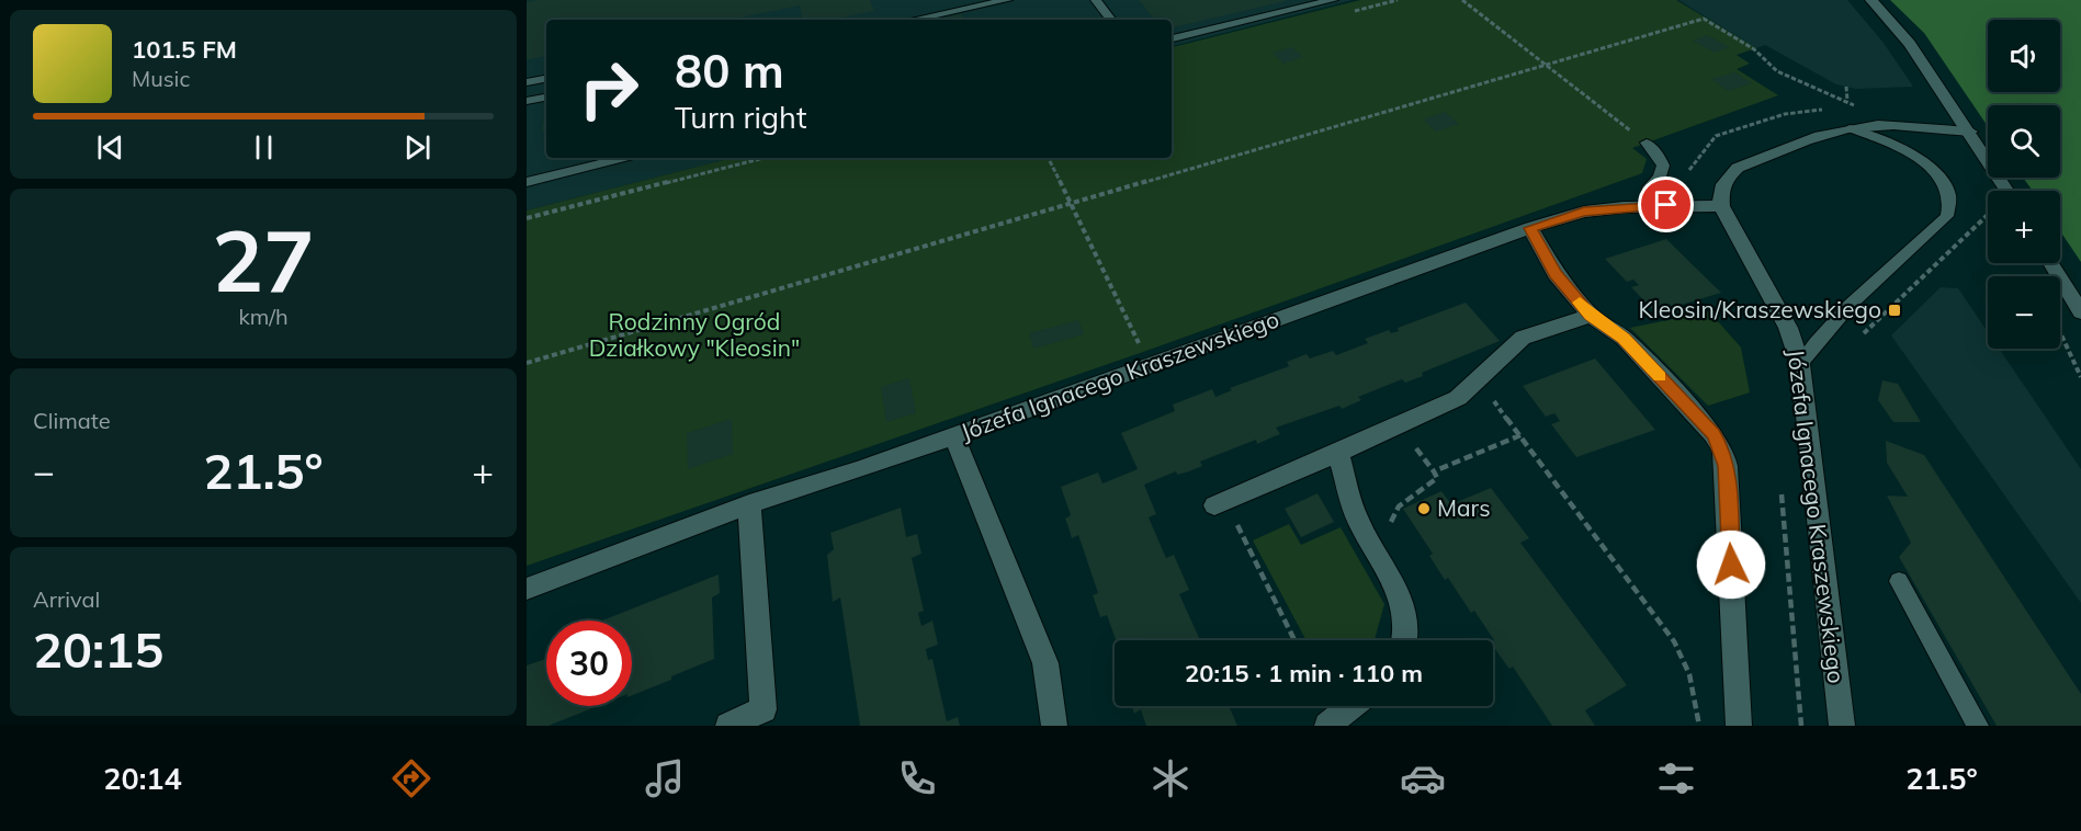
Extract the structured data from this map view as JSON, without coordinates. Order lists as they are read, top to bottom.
{
  "streets": {
    "street": ["Józefa Ignacego Kraszewskiego"]
  },
  "parks": ["Rodzinny Ogród Działkowy \"Kleosin\""],
  "places": {
    "transit": ["Kleosin/Kraszewskiego"],
    "other": ["Mars"]
  },
  "page": {
    "map_buttons": ["+", "−"],
    "turn": ["80 m", "Turn right"],
    "song": ["101.5 FM", "Music"],
    "tile": [
      ["27", "km/h"],
      "Climate",
      ["Arrival", "20:15"]
    ],
    "heat": ["−", "21.5°", "+"],
    "limit": "30",
    "trip": "20:15 · 1 min · 110 m",
    "tabs": ["20:14", "21.5°"]
  }
}
